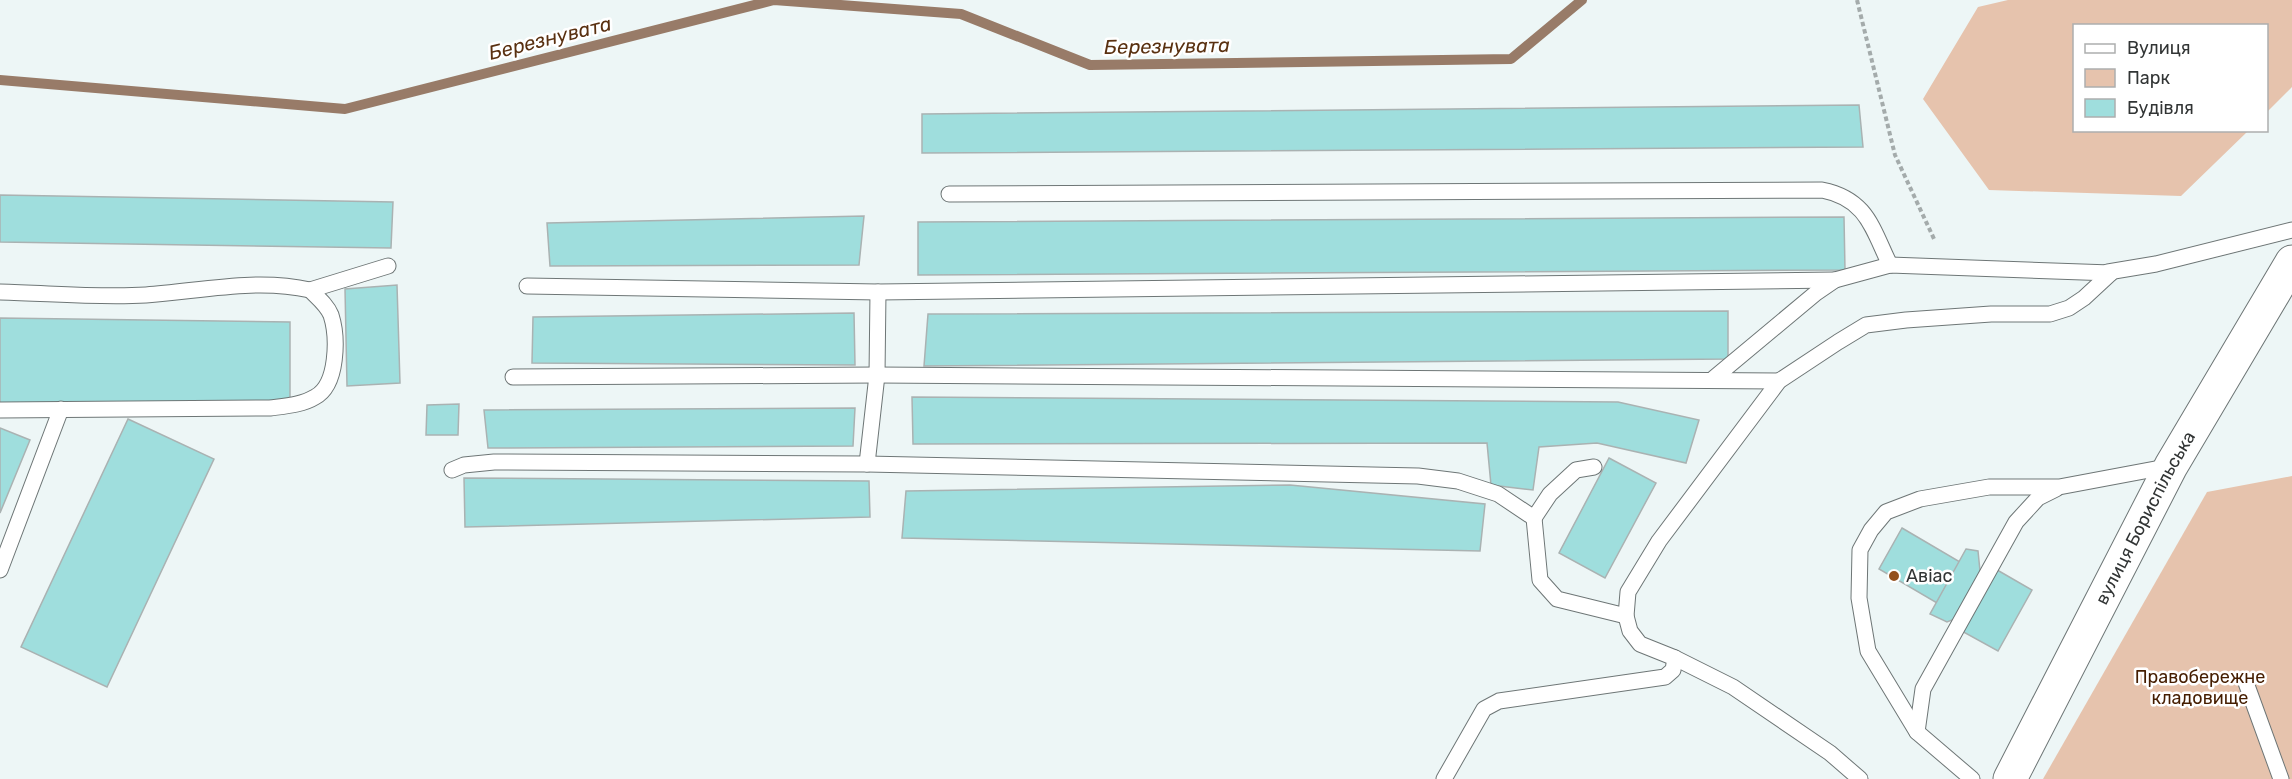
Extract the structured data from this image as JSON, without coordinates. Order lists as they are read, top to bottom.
{
  "streets": {
    "main road": ["вулиця Бориспільська"]
  },
  "water": ["Березнувата"],
  "parks": ["Правобережне кладовище"],
  "places": ["Авіас"],
  "legend": ["Вулиця", "Парк", "Будівля"]
}
